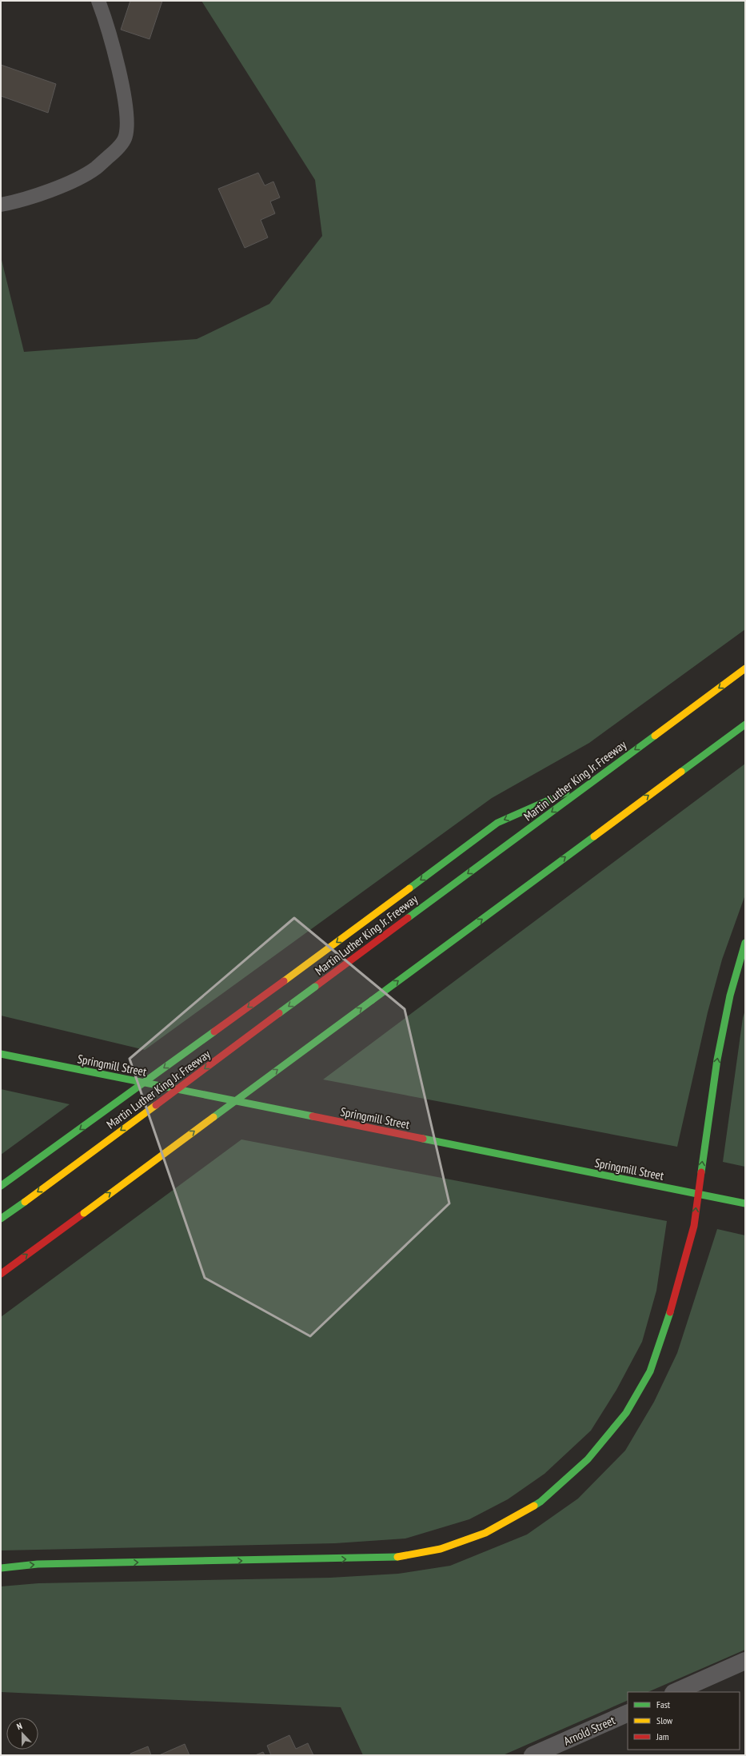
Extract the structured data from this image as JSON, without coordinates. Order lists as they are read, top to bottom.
{
  "streets": {
    "main road": ["Martin Luther King Jr. Freeway", "Springmill Street"],
    "street": ["Arnold Street"]
  },
  "legend": ["Fast", "Slow", "Jam"],
  "north": "top"
}
